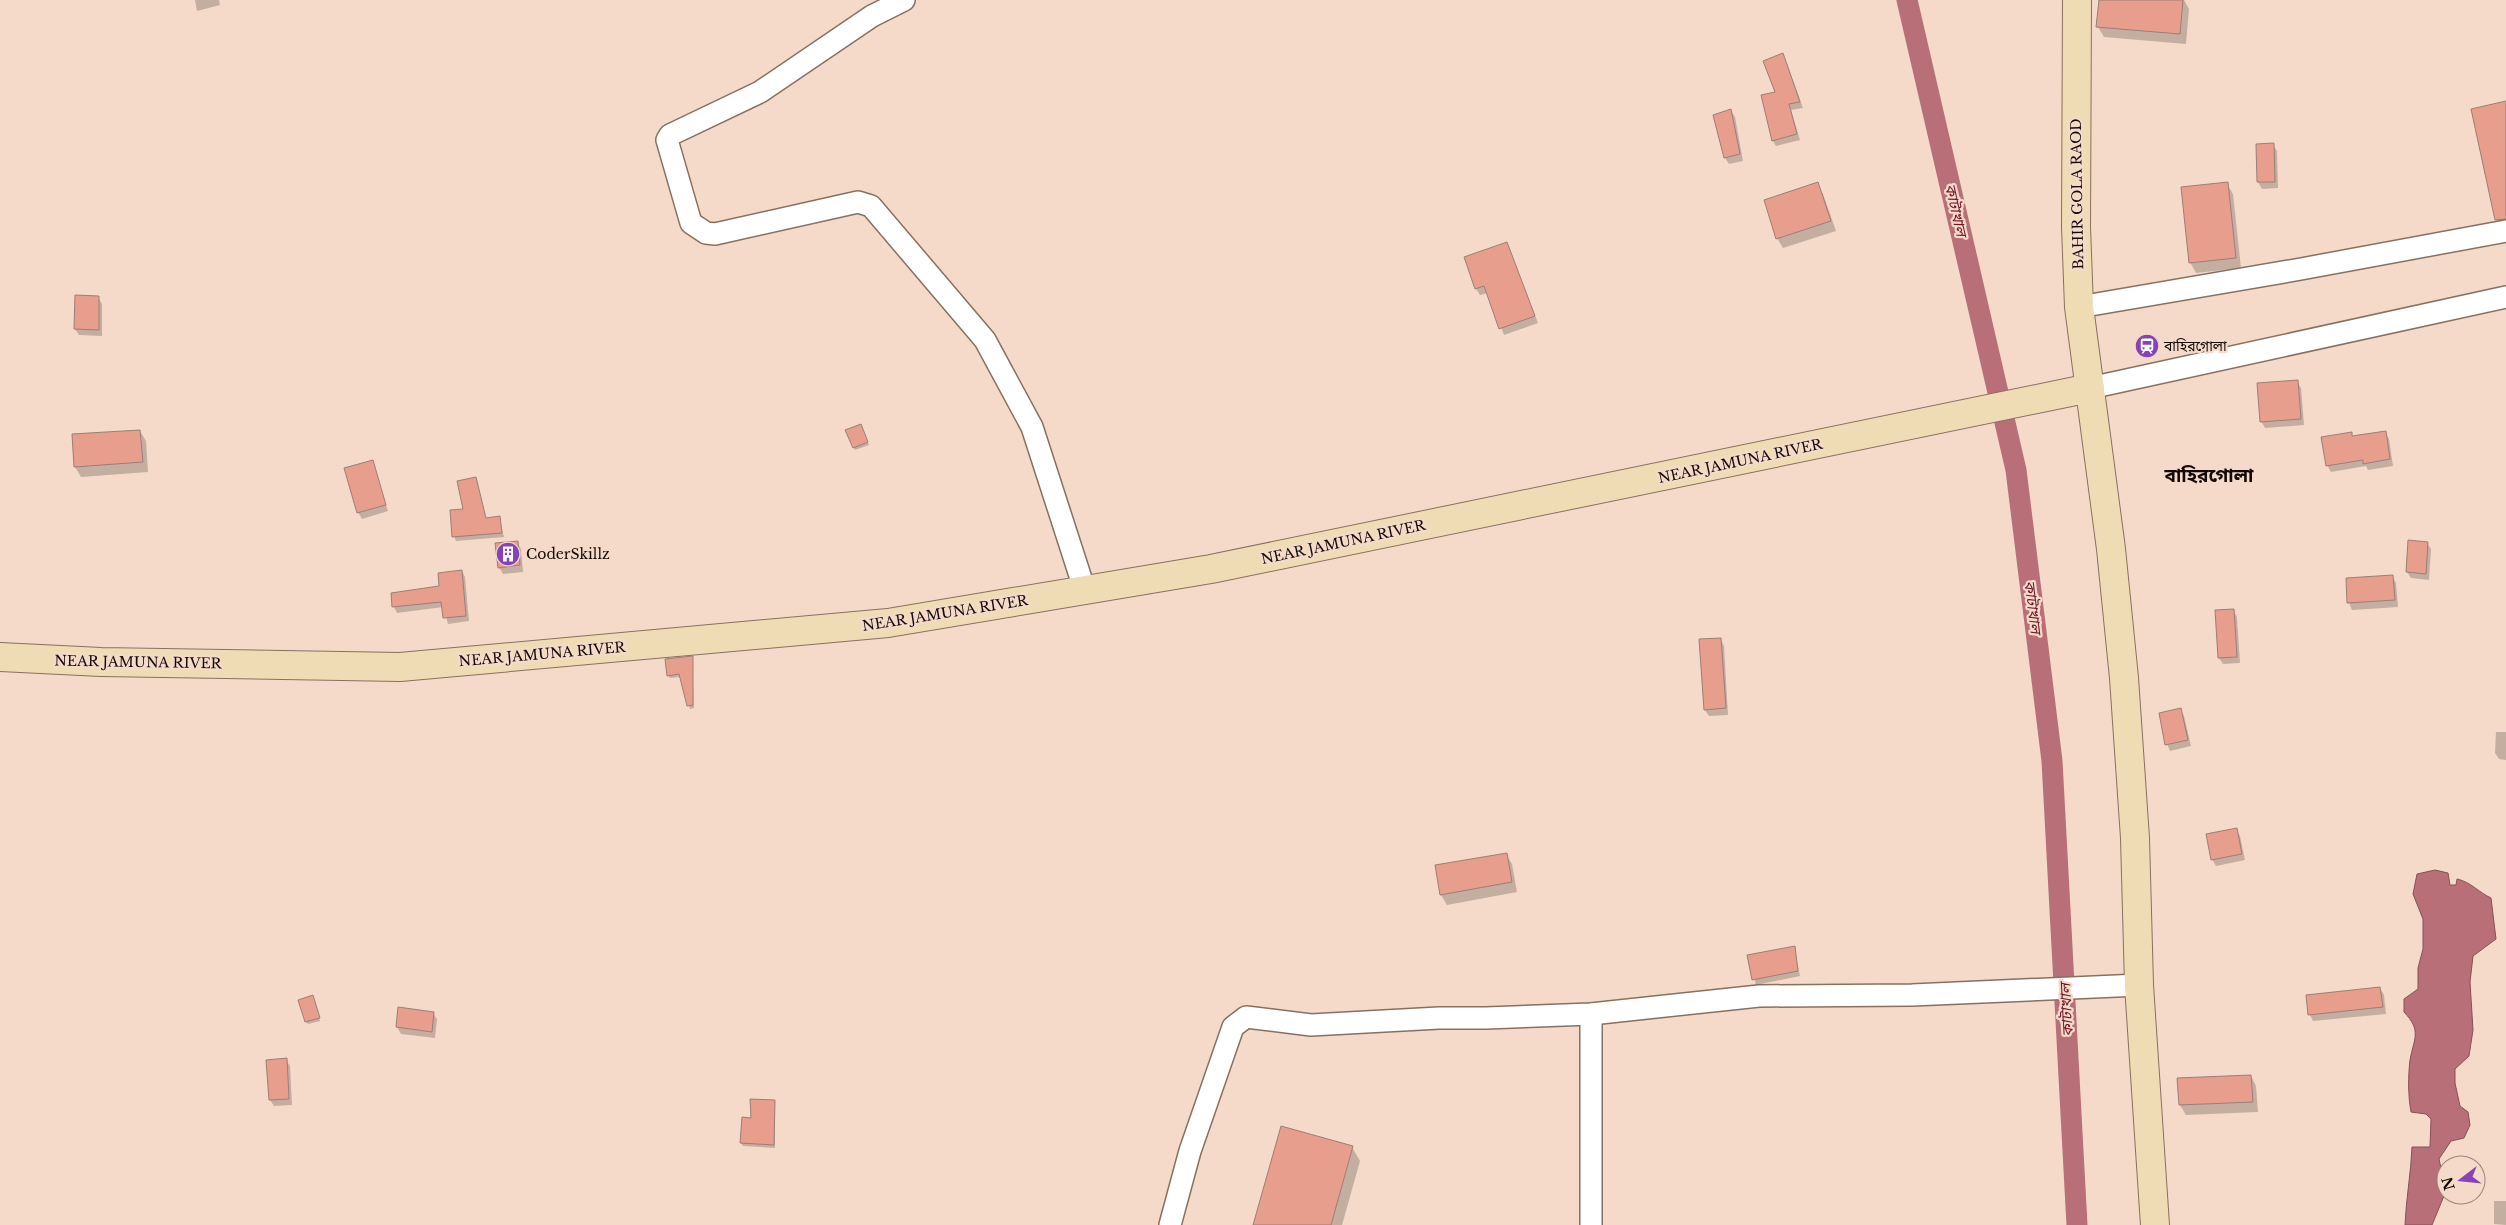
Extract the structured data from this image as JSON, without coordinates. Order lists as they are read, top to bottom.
{
  "streets": {
    "street": ["BAHIR GOLA RAOD", "NEAR JAMUNA RIVER"]
  },
  "crossings": [
    ["BAHIR GOLA RAOD", "NEAR JAMUNA RIVER"]
  ],
  "districts": ["বাহিরগোলা"],
  "water": ["কাটাখাল"],
  "places": {
    "station": ["বাহিরগোলা"],
    "building": ["CoderSkillz"]
  },
  "north": "left"
}
